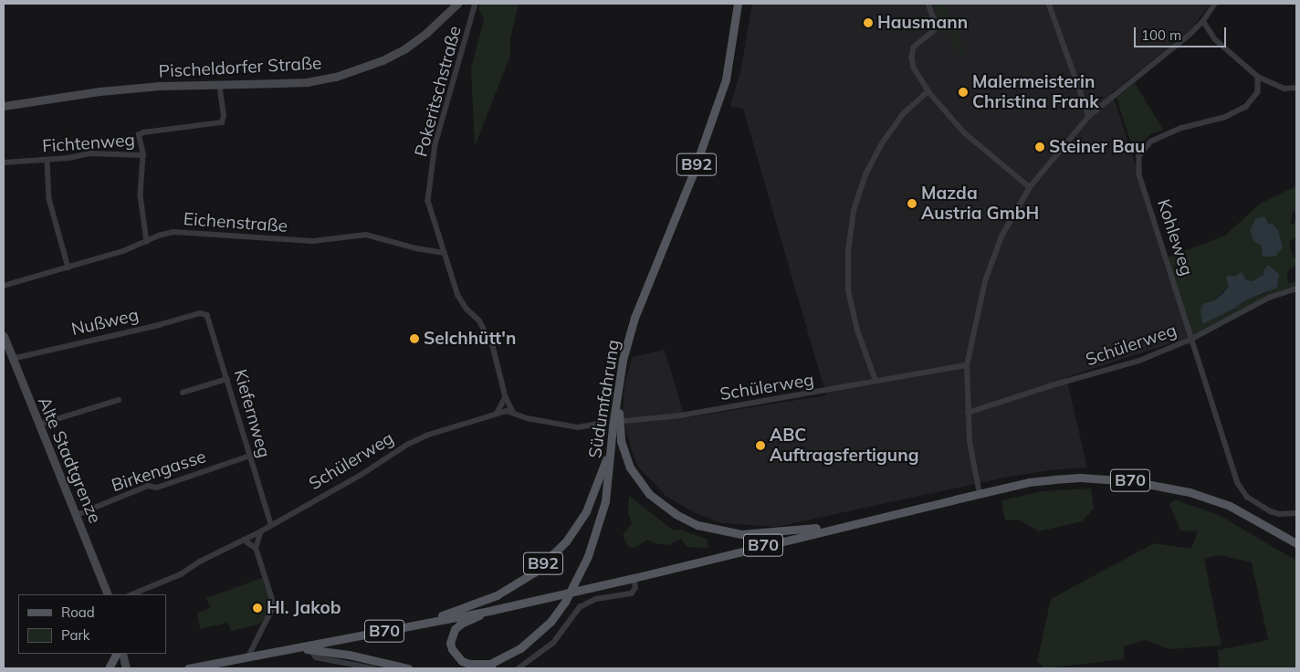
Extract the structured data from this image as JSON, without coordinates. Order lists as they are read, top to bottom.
{
  "streets": {
    "main road": [
      "Pischeldorfer Straße",
      "B92",
      "Südumfahrung",
      "Alte Stadtgrenze",
      "B70"
    ],
    "street": [
      "Pokeritschstraße",
      "Fichtenweg",
      "Eichenstraße",
      "Kohleweg",
      "Nußweg",
      "Schülerweg",
      "Kiefernweg",
      "Birkengasse"
    ]
  },
  "crossings": [
    ["Pischeldorfer Straße", "Fichtenweg"],
    ["Pokeritschstraße", "Eichenstraße"],
    ["Pokeritschstraße", "Schülerweg"],
    ["B92", "Südumfahrung"],
    ["B92", "B70"],
    ["Kohleweg", "Schülerweg"],
    ["Nußweg", "Kiefernweg"],
    ["Nußweg", "Alte Stadtgrenze"],
    ["Schülerweg", "Kiefernweg"],
    ["Südumfahrung", "B70"],
    ["Kiefernweg", "Birkengasse"],
    ["Alte Stadtgrenze", "Birkengasse"]
  ],
  "places": [
    "Hausmann",
    "Malermeisterin Christina Frank",
    "Steiner Bau",
    "Mazda Austria GmbH",
    "Selchhütt'n",
    "ABC Auftragsfertigung",
    "Hl. Jakob"
  ],
  "legend": ["Road", "Park"],
  "scale_bar": "100 m"
}
